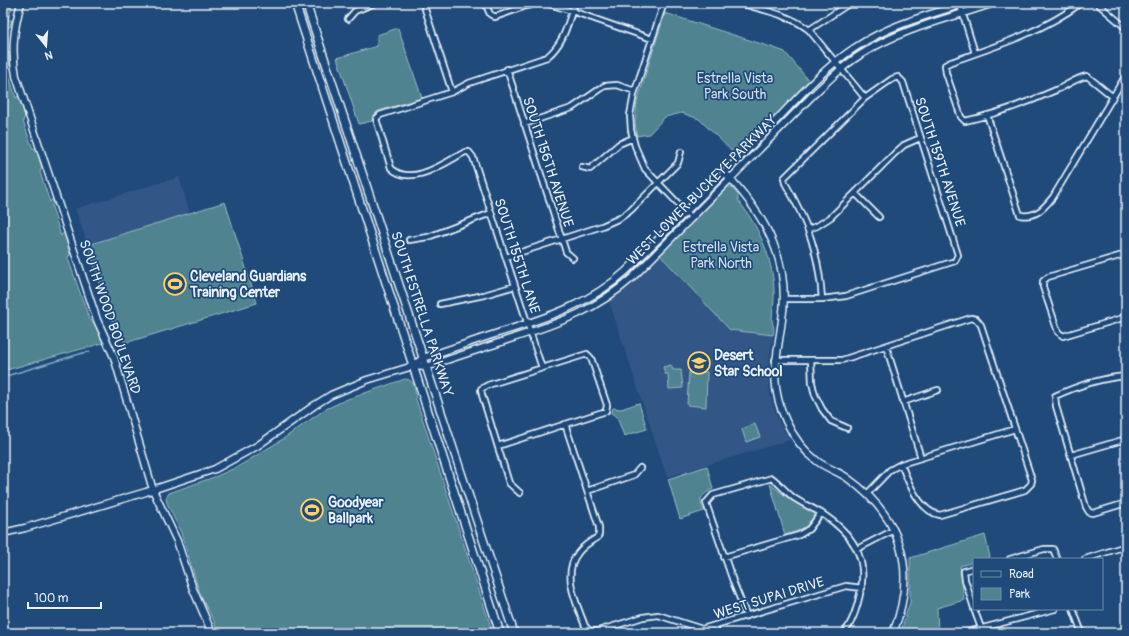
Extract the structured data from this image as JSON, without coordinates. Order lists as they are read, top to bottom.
{
  "streets": {
    "main road": ["WEST LOWER BUCKEYE PARKWAY", "SOUTH ESTRELLA PARKWAY", "SOUTH WOOD BOULEVARD"],
    "street": [
      "SOUTH 156TH AVENUE",
      "SOUTH 159TH AVENUE",
      "SOUTH 155TH LANE",
      "WEST SUPAI DRIVE"
    ]
  },
  "crossings": [
    ["WEST LOWER BUCKEYE PARKWAY", "SOUTH 155TH LANE"],
    ["WEST LOWER BUCKEYE PARKWAY", "SOUTH ESTRELLA PARKWAY"],
    ["WEST LOWER BUCKEYE PARKWAY", "SOUTH WOOD BOULEVARD"]
  ],
  "parks": ["Estrella Vista Park South", "Estrella Vista Park North"],
  "places": {
    "sports": ["Cleveland Guardians Training Center", "Goodyear Ballpark"],
    "school or university": ["Desert Star School"]
  },
  "legend": ["Road", "Park"],
  "scale_bar": "100 m",
  "north": "bottom"
}
